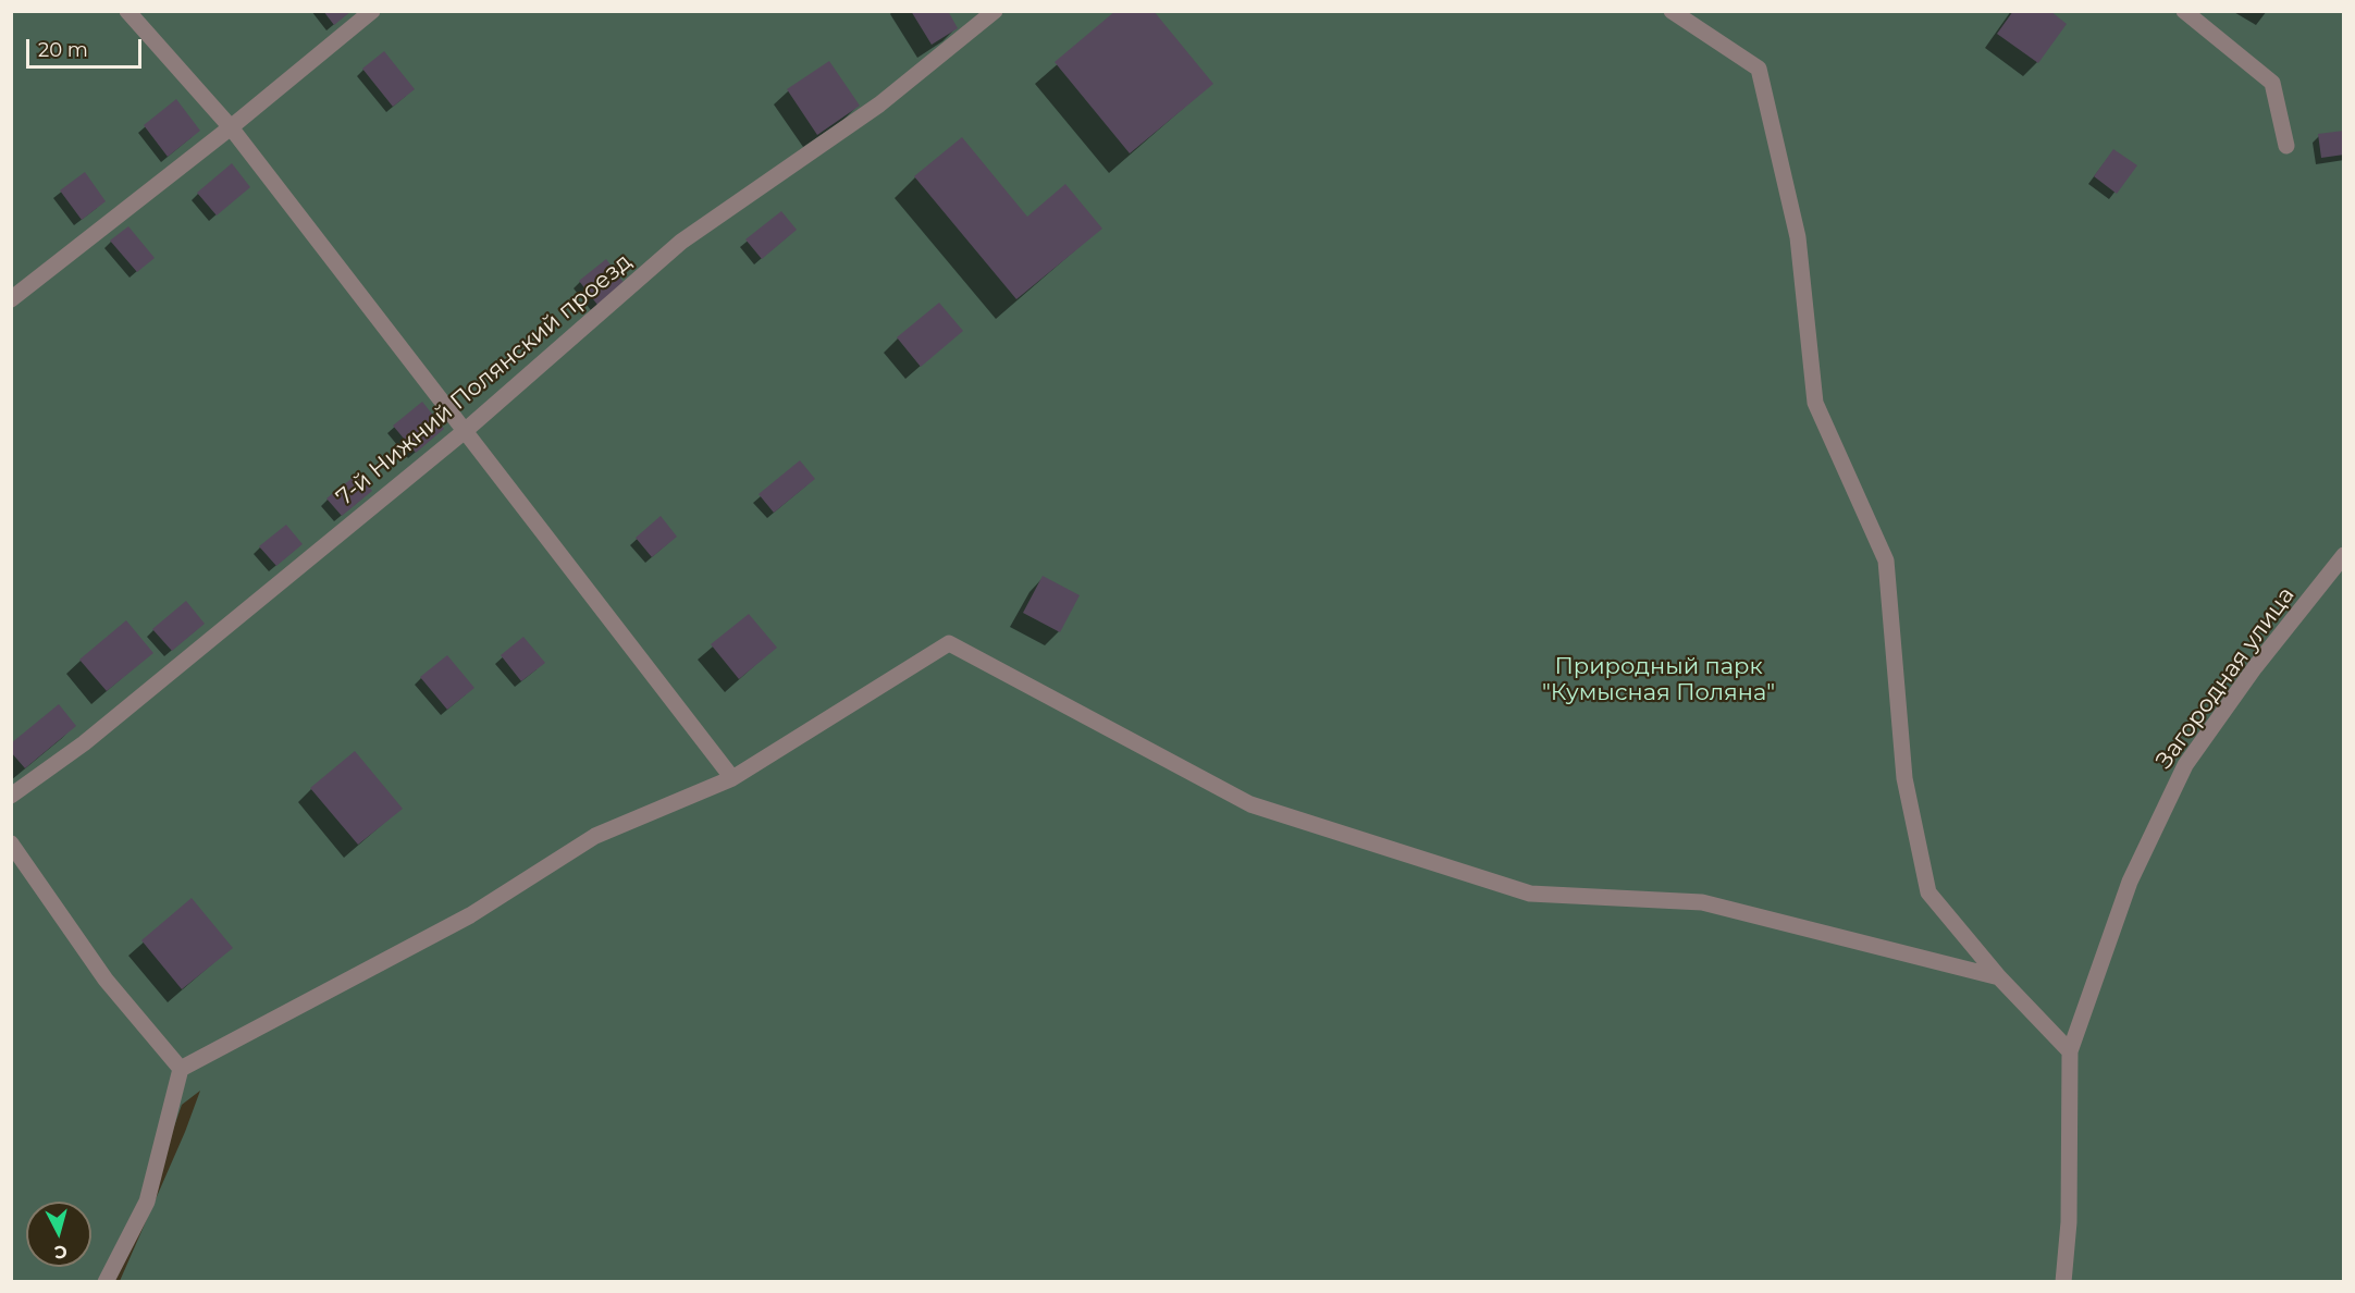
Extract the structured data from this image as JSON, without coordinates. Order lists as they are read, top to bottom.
{
  "streets": {
    "street": ["7-й Нижний Полянский проезд", "Загородная улица"]
  },
  "parks": ["Природный парк \"Кумысная Поляна\""],
  "scale_bar": "20 m",
  "north": "bottom"
}
